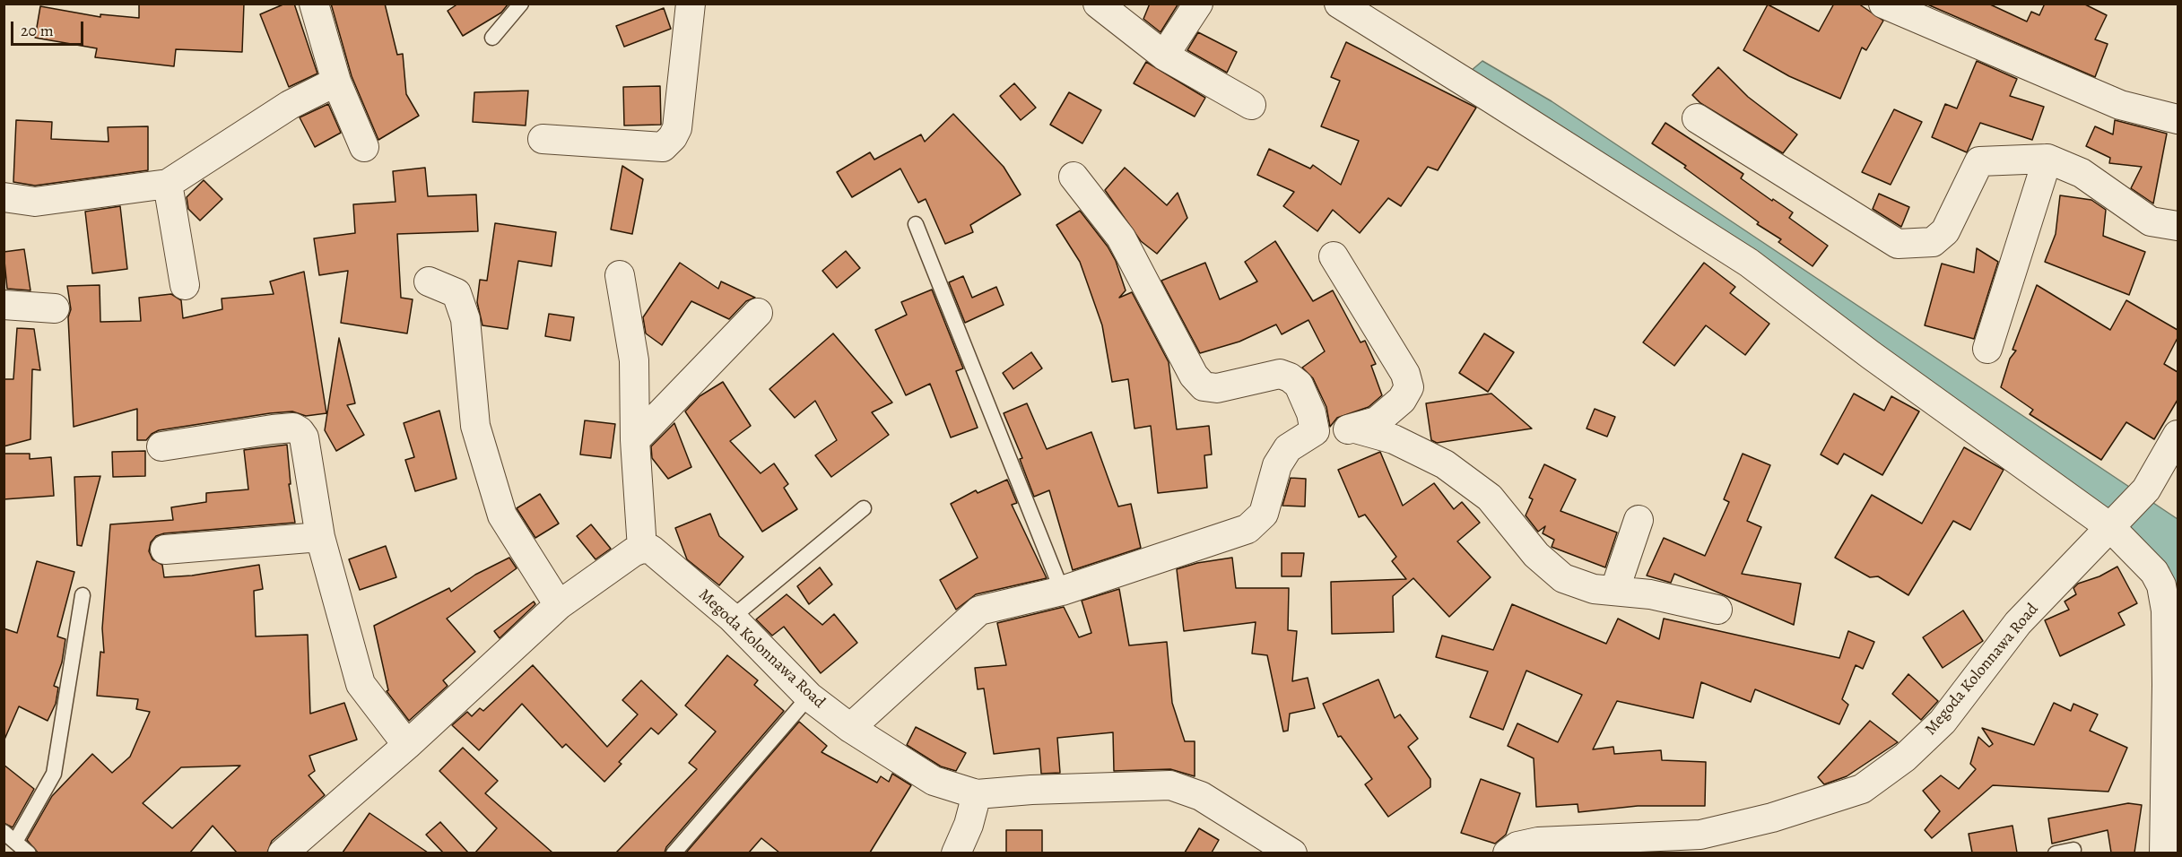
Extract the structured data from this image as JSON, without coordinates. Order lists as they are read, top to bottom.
{
  "streets": {
    "street": ["Megoda Kolonnawa Road"]
  },
  "scale_bar": "20 m"
}
